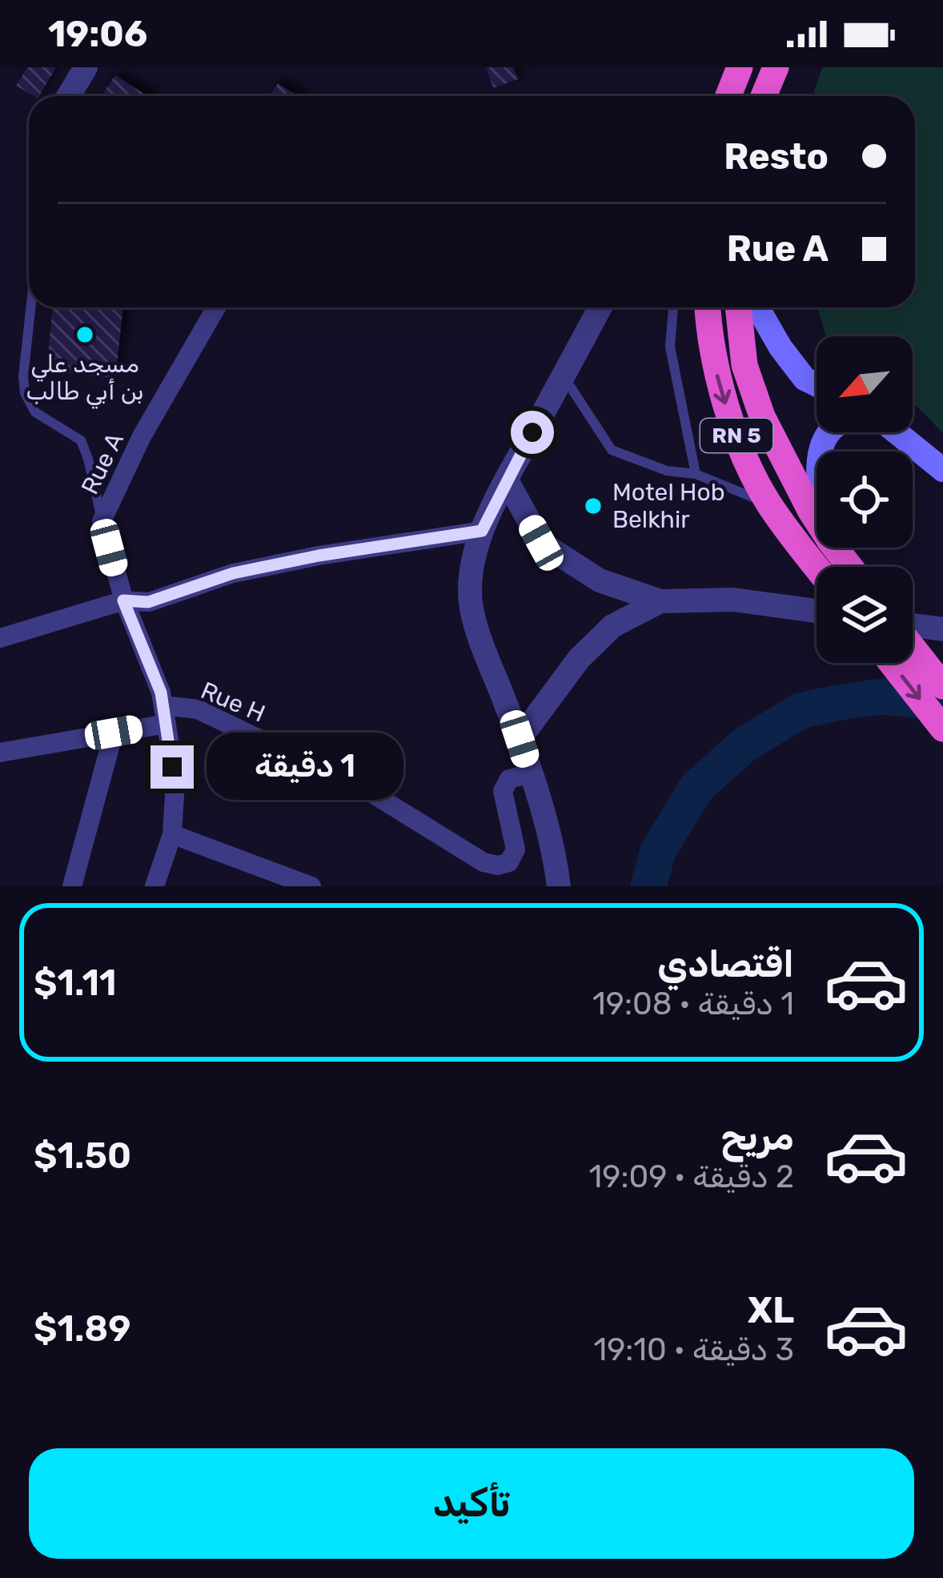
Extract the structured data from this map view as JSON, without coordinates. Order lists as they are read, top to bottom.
{
  "streets": {
    "highway": ["RN 5"],
    "street": ["Rue A", "Rue H"]
  },
  "crossings": [
    ["Rue A", "Rue H"]
  ],
  "places": ["مسجد علي بن أبي طالب", "Motel Hob Belkhir"],
  "north": "bottom left",
  "page": {
    "status": "19:06",
    "banner": ["Resto", "Rue A"],
    "bubble": "1 دقيقة",
    "list": [
      {
        "name": "اقتصادي",
        "note": "1 دقيقة · 19:08",
        "value": "$1.11"
      },
      {
        "name": "مريح",
        "note": "2 دقيقة · 19:09",
        "value": "$1.50"
      },
      {
        "name": "XL",
        "note": "3 دقيقة · 19:10",
        "value": "$1.89"
      }
    ],
    "buttons": "تأكيد"
  }
}
